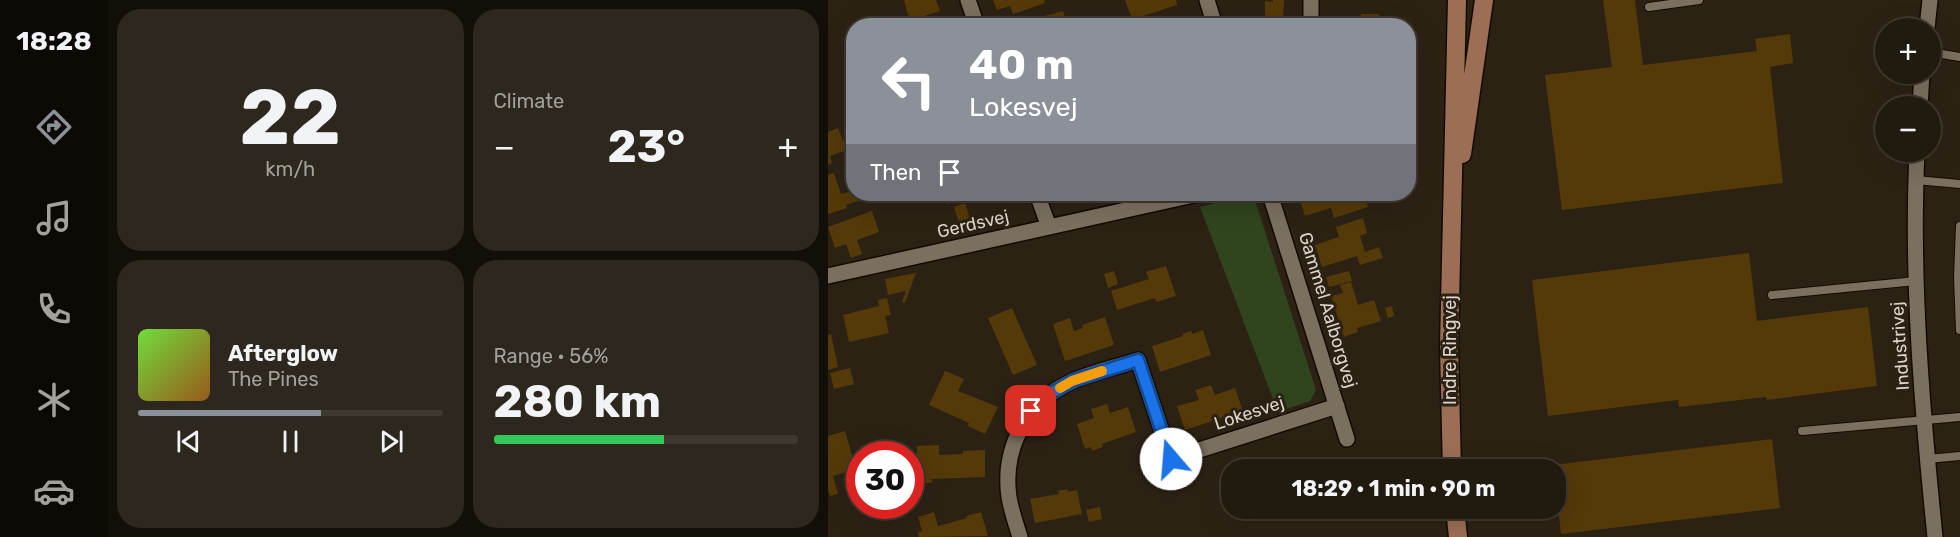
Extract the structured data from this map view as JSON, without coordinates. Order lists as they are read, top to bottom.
{
  "streets": {
    "street": [
      "Gerdsvej",
      "Gammel Aalborgvej",
      "Industrivej",
      "Indre Ringvej",
      "Lokesvej"
    ]
  },
  "crossings": [
    ["Gammel Aalborgvej", "Lokesvej"]
  ],
  "page": {
    "tabs": "18:28",
    "tile": [
      ["22", "km/h"],
      "Climate",
      ["Range · 56%", "280 km"]
    ],
    "map_buttons": ["+", "−"],
    "turn": ["40 m", "Lokesvej"],
    "heat": ["−", "23°", "+"],
    "then": "Then",
    "song": ["Afterglow", "The Pines"],
    "limit": "30",
    "trip": "18:29 · 1 min · 90 m"
  }
}
